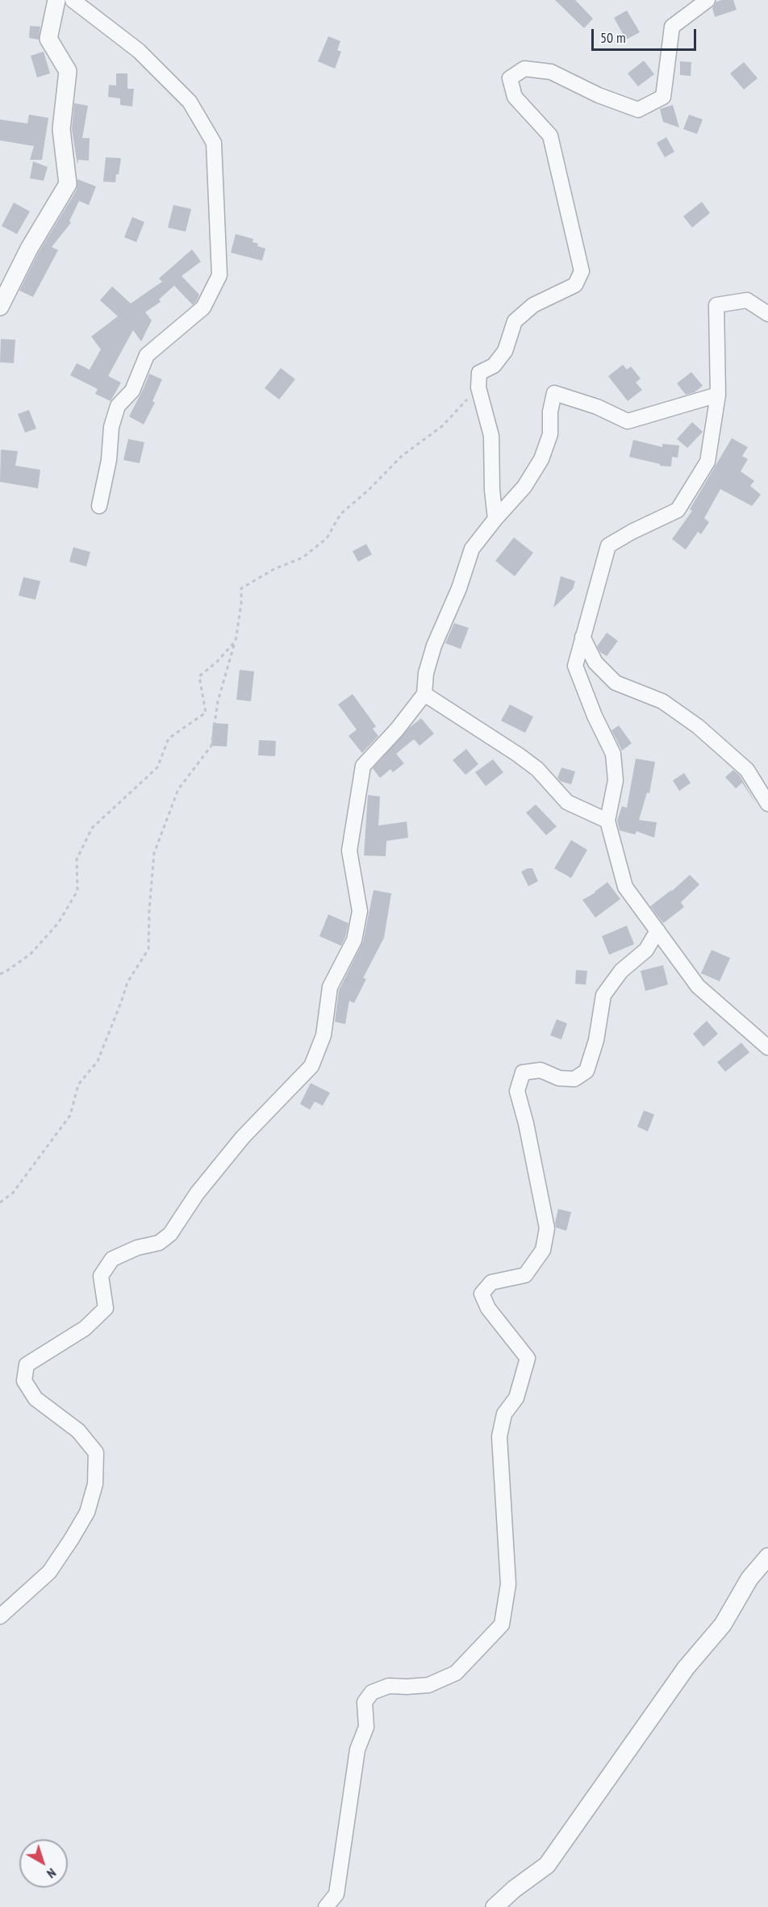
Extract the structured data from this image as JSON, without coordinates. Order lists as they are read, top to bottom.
{
  "scale_bar": "50 m",
  "north": "bottom right"
}
